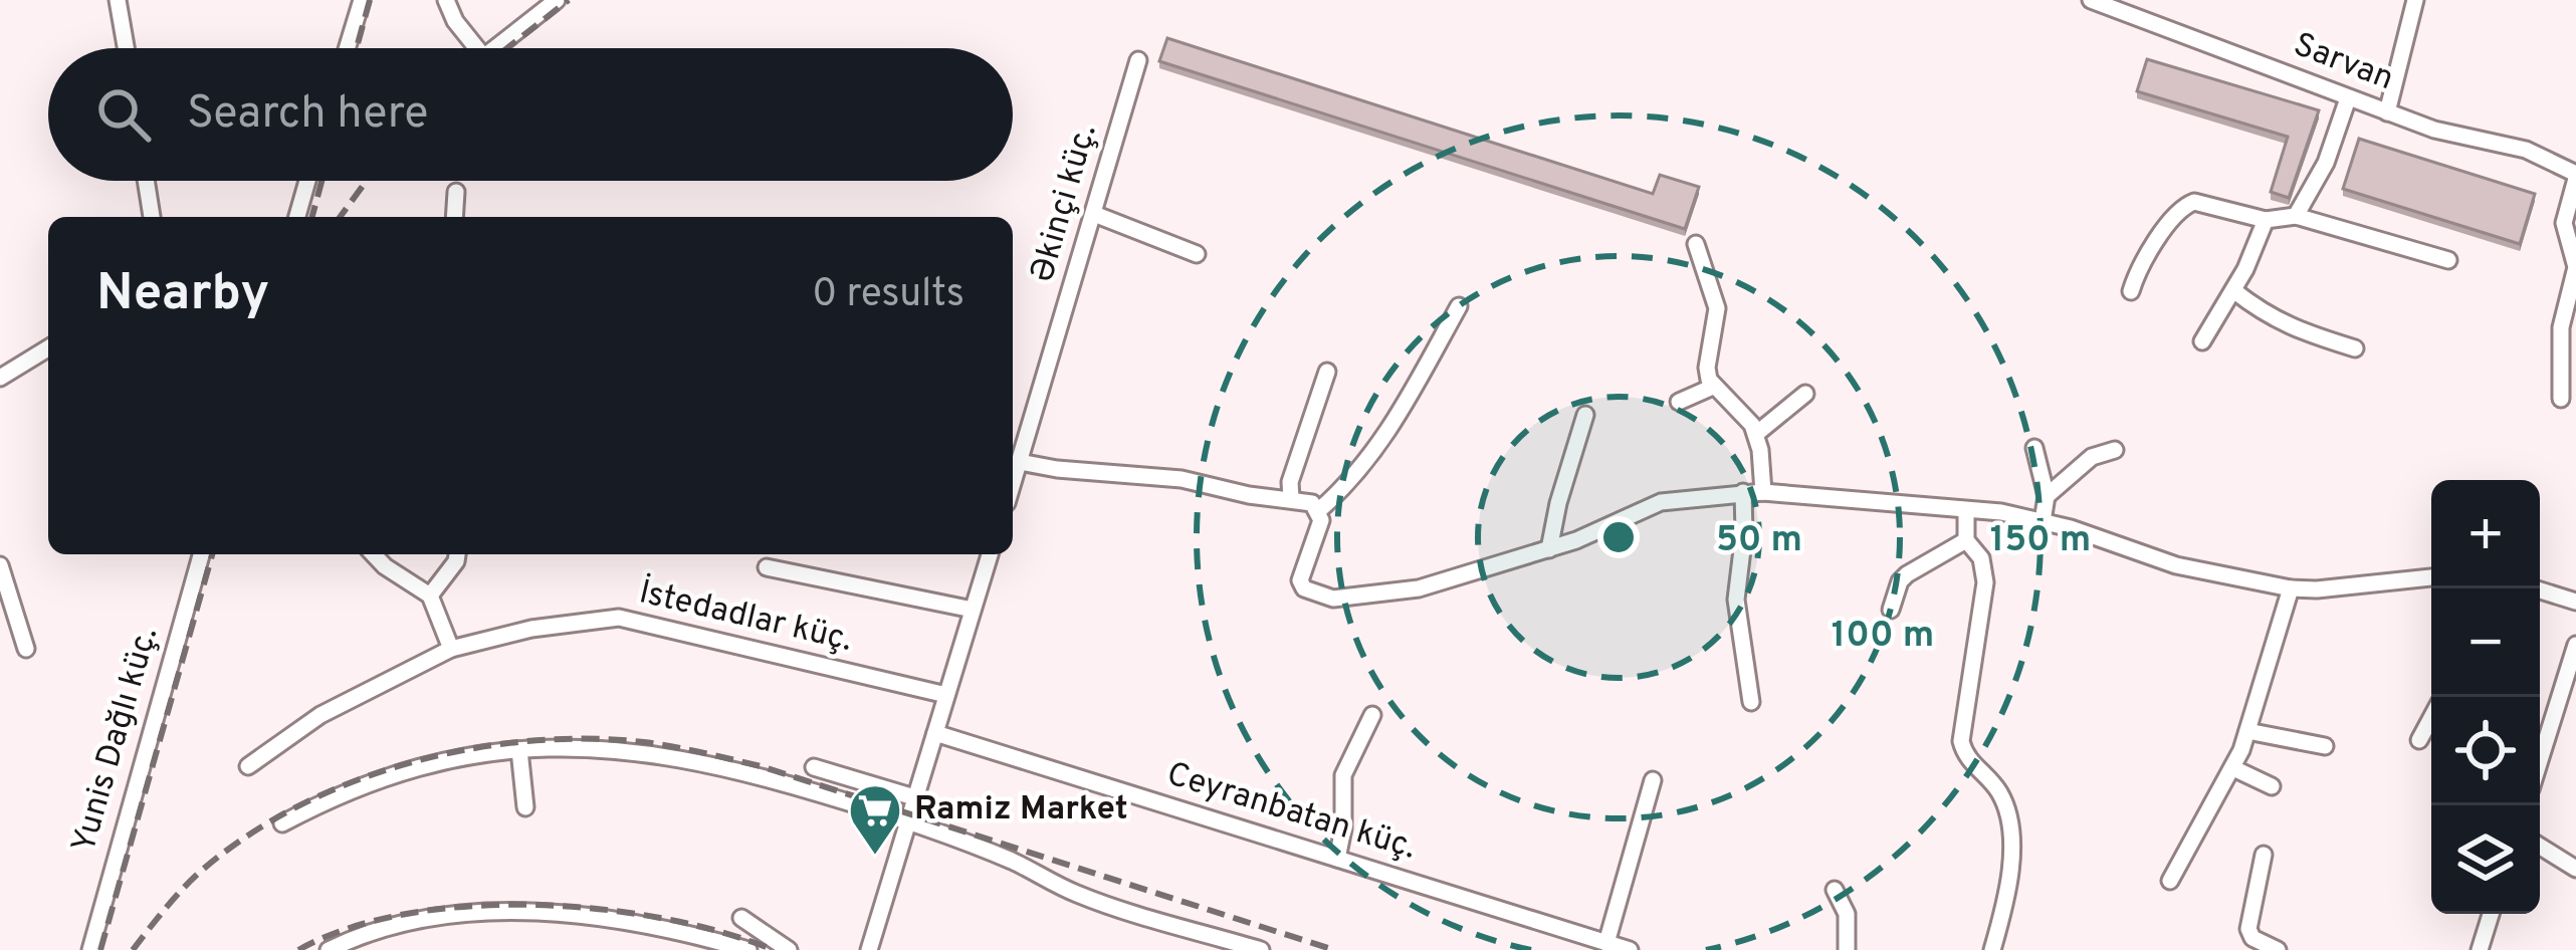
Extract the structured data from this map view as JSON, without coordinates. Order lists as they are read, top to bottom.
{
  "streets": {
    "street": [
      "Sarvan",
      "Əkinçi küç.",
      "İstedadlar küç.",
      "Yunis Dağlı küç.",
      "Ceyranbatan küç."
    ]
  },
  "places": {
    "supermarket": ["Ramiz Market"]
  },
  "page": {
    "search": "Search here",
    "heading": ["Nearby", "0 results"],
    "map_buttons": ["+", "−"]
  },
  "rings": ["50 m", "150 m", "100 m"]
}
